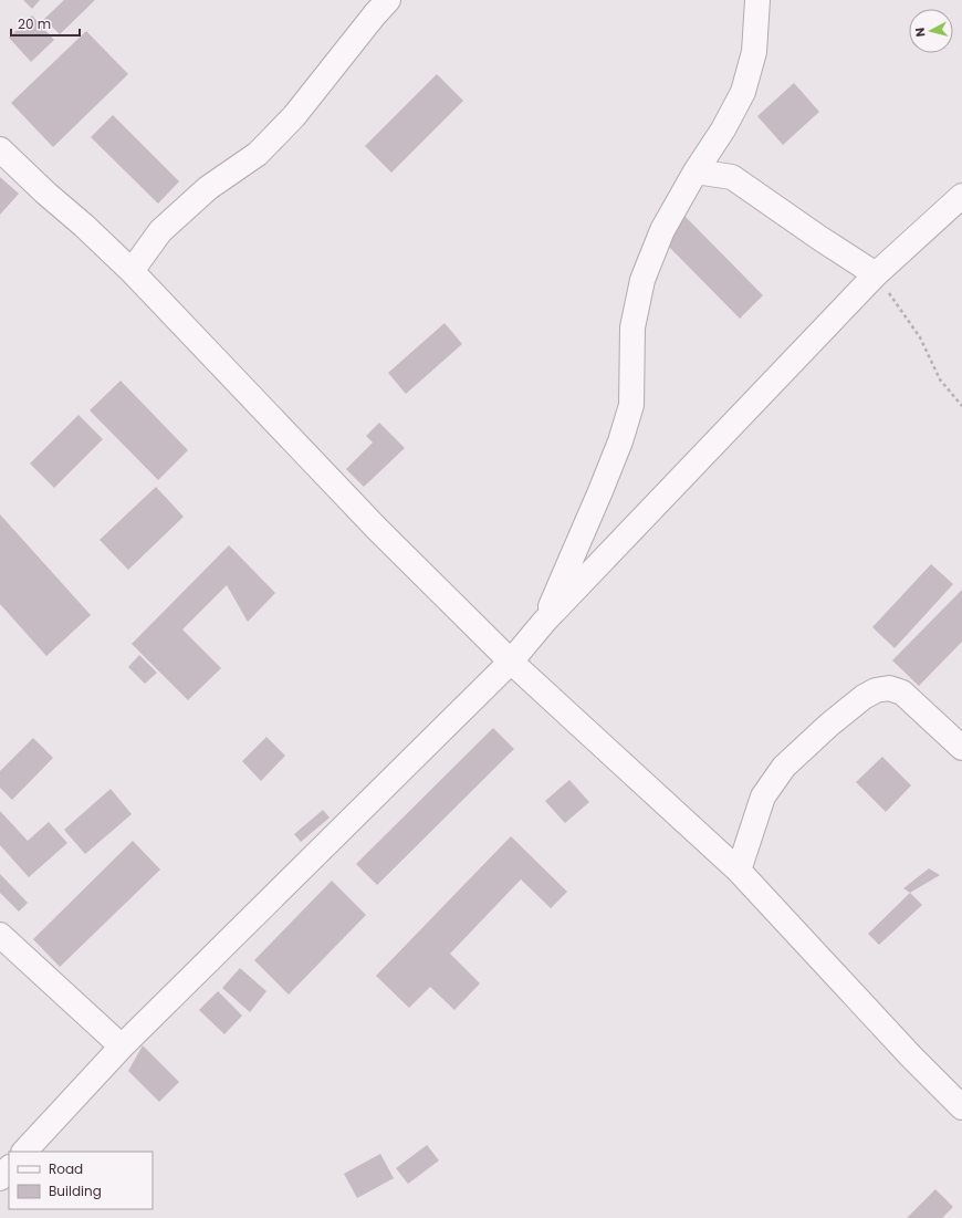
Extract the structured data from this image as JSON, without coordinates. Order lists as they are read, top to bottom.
{
  "legend": ["Road", "Building"],
  "scale_bar": "20 m",
  "north": "left"
}
